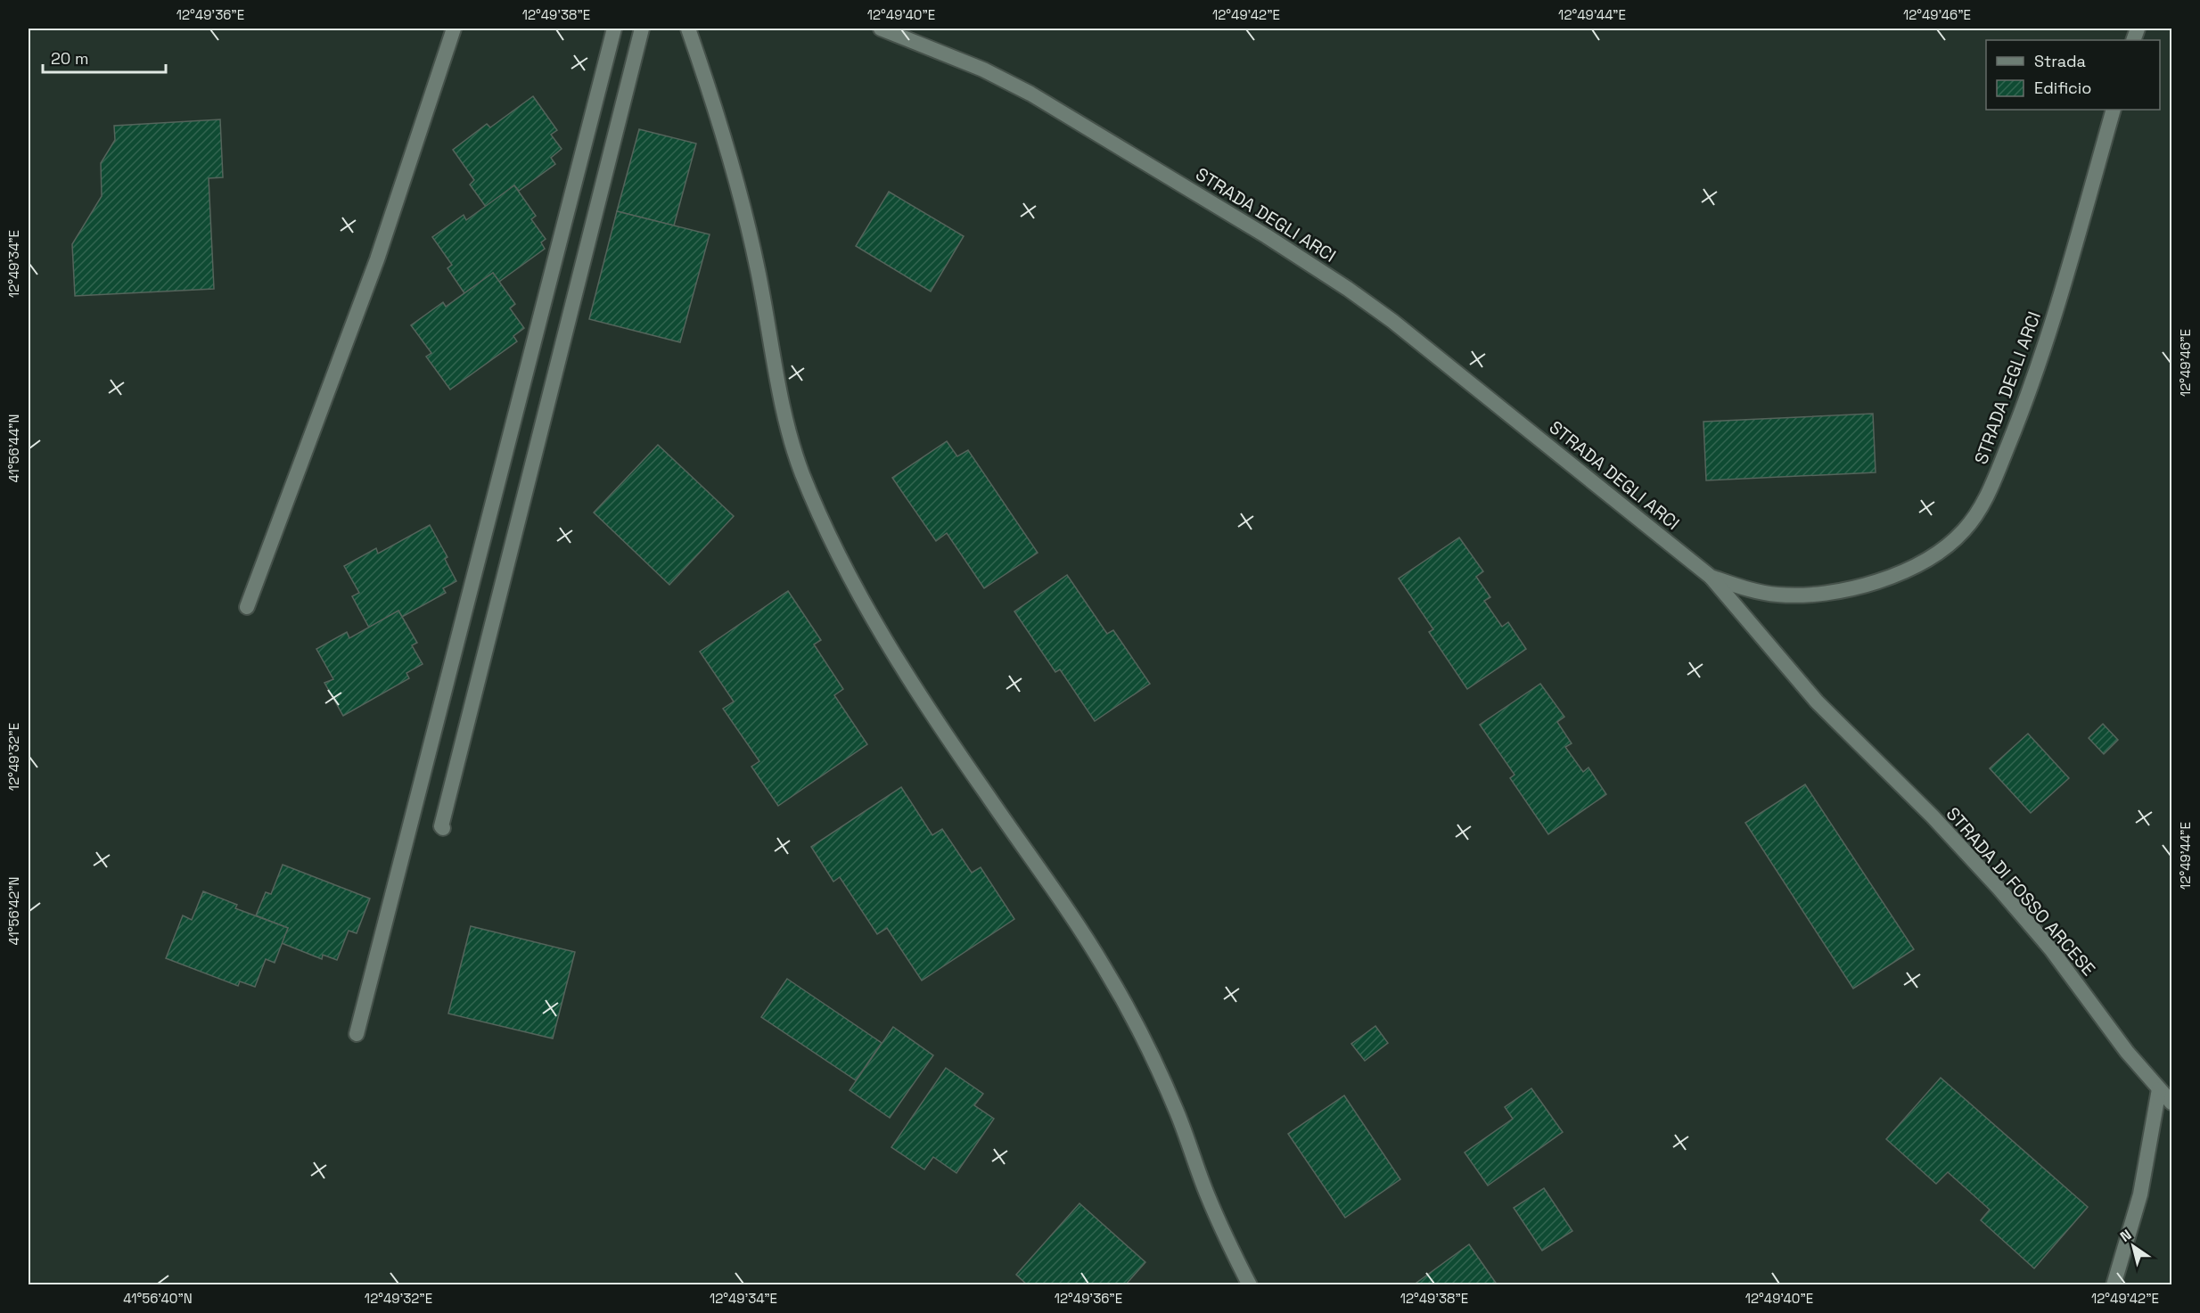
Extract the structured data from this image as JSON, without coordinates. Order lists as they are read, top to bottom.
{
  "streets": {
    "street": ["STRADA DEGLI ARCI", "STRADA DI FOSSO ARCESE"]
  },
  "crossings": [
    ["STRADA DEGLI ARCI", "STRADA DI FOSSO ARCESE"]
  ],
  "legend": ["Strada", "Edificio"],
  "scale_bar": "20 m",
  "north": "top left",
  "coordinates": [
    "12°49'36\"E",
    "12°49'38\"E",
    "12°49'40\"E",
    "12°49'42\"E",
    "12°49'44\"E",
    "12°49'46\"E",
    "12°49'34\"E",
    "41°56'44\"N",
    "12°49'32\"E",
    "41°56'42\"N",
    "41°56'40\"N"
  ]
}
